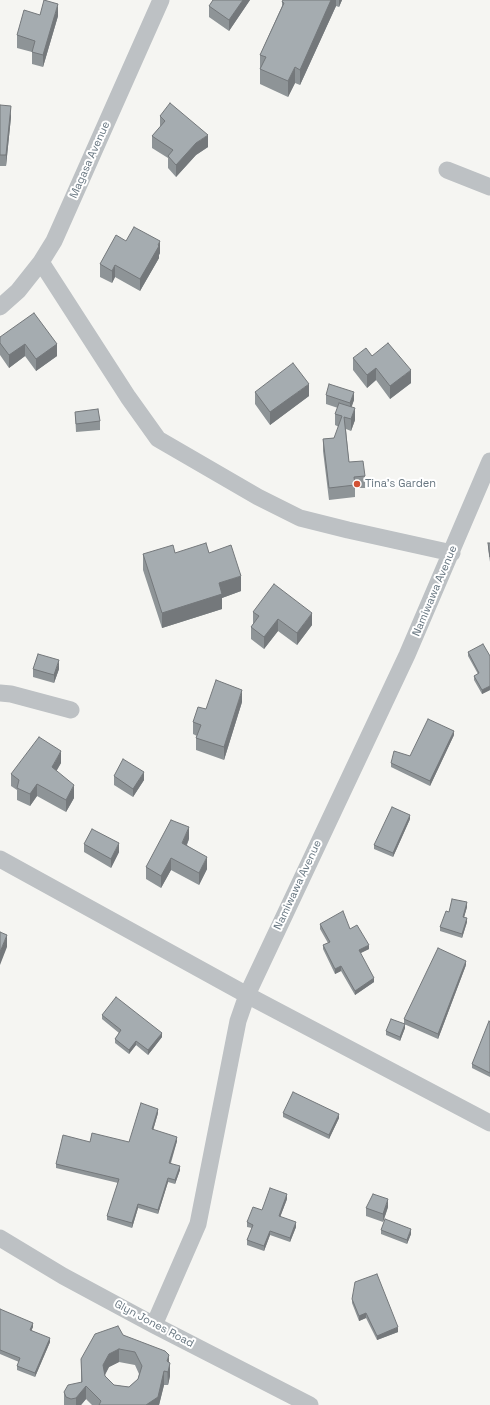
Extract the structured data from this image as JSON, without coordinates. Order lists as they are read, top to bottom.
{
  "streets": {
    "street": ["Magasa Avenue", "Namiwawa Avenue", "Glyn Jones Road"]
  },
  "crossings": [
    ["Namiwawa Avenue", "Glyn Jones Road"]
  ],
  "places": ["Tina's Garden"]
}
